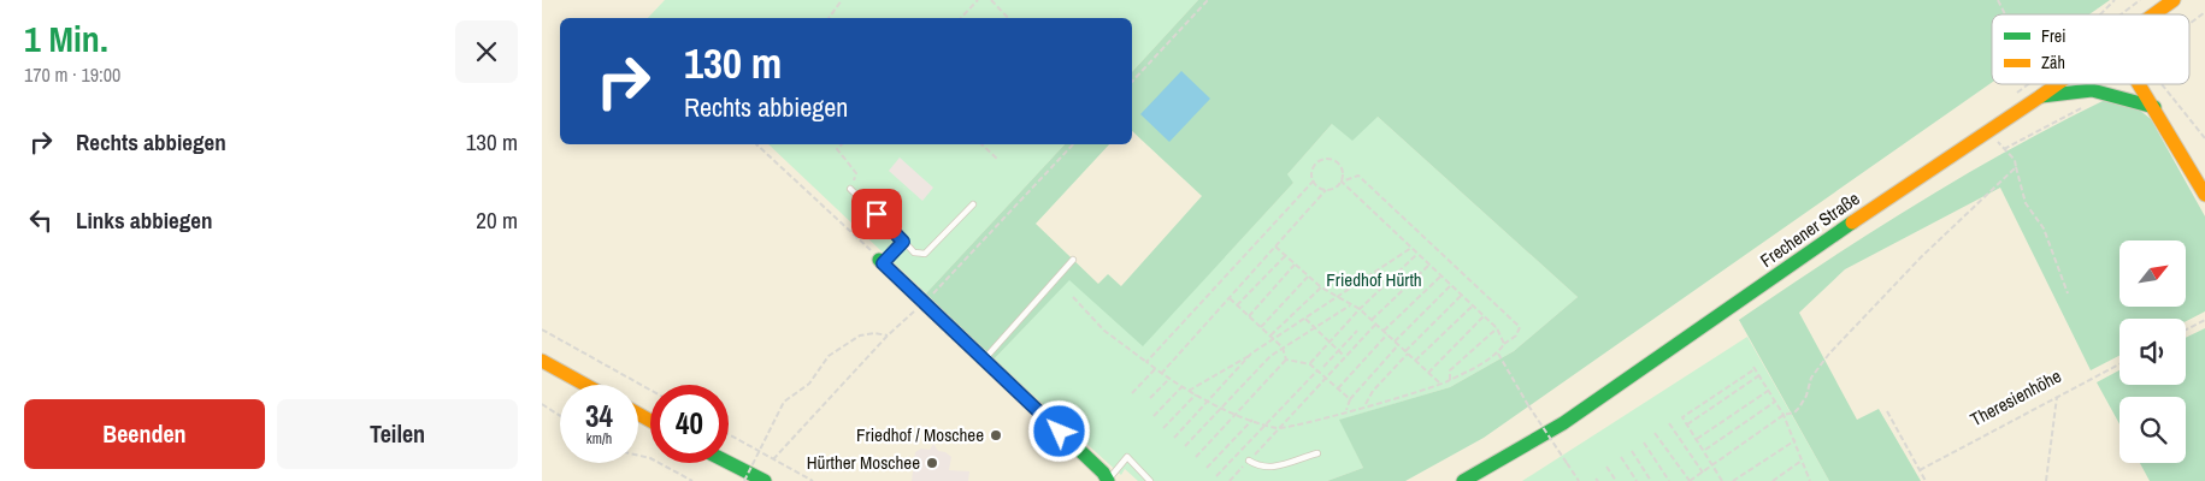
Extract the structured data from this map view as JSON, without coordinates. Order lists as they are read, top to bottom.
{
  "streets": {
    "main road": ["Frechener Straße"],
    "path": ["Theresienhöhe"]
  },
  "parks": ["Friedhof Hürth"],
  "places": ["Friedhof / Moschee", "Hürther Moschee"],
  "legend": ["Frei", "Zäh"],
  "north": "top right",
  "page": {
    "heading": ["1 Min.", "170 m · 19:00"],
    "turn": ["130 m", "Rechts abbiegen"],
    "list": [
      {
        "name": "Rechts abbiegen",
        "value": "130 m"
      },
      {
        "name": "Links abbiegen",
        "value": "20 m"
      }
    ],
    "speed": "34 km/h",
    "limit": "40",
    "buttons": ["Beenden", "Teilen"]
  }
}
